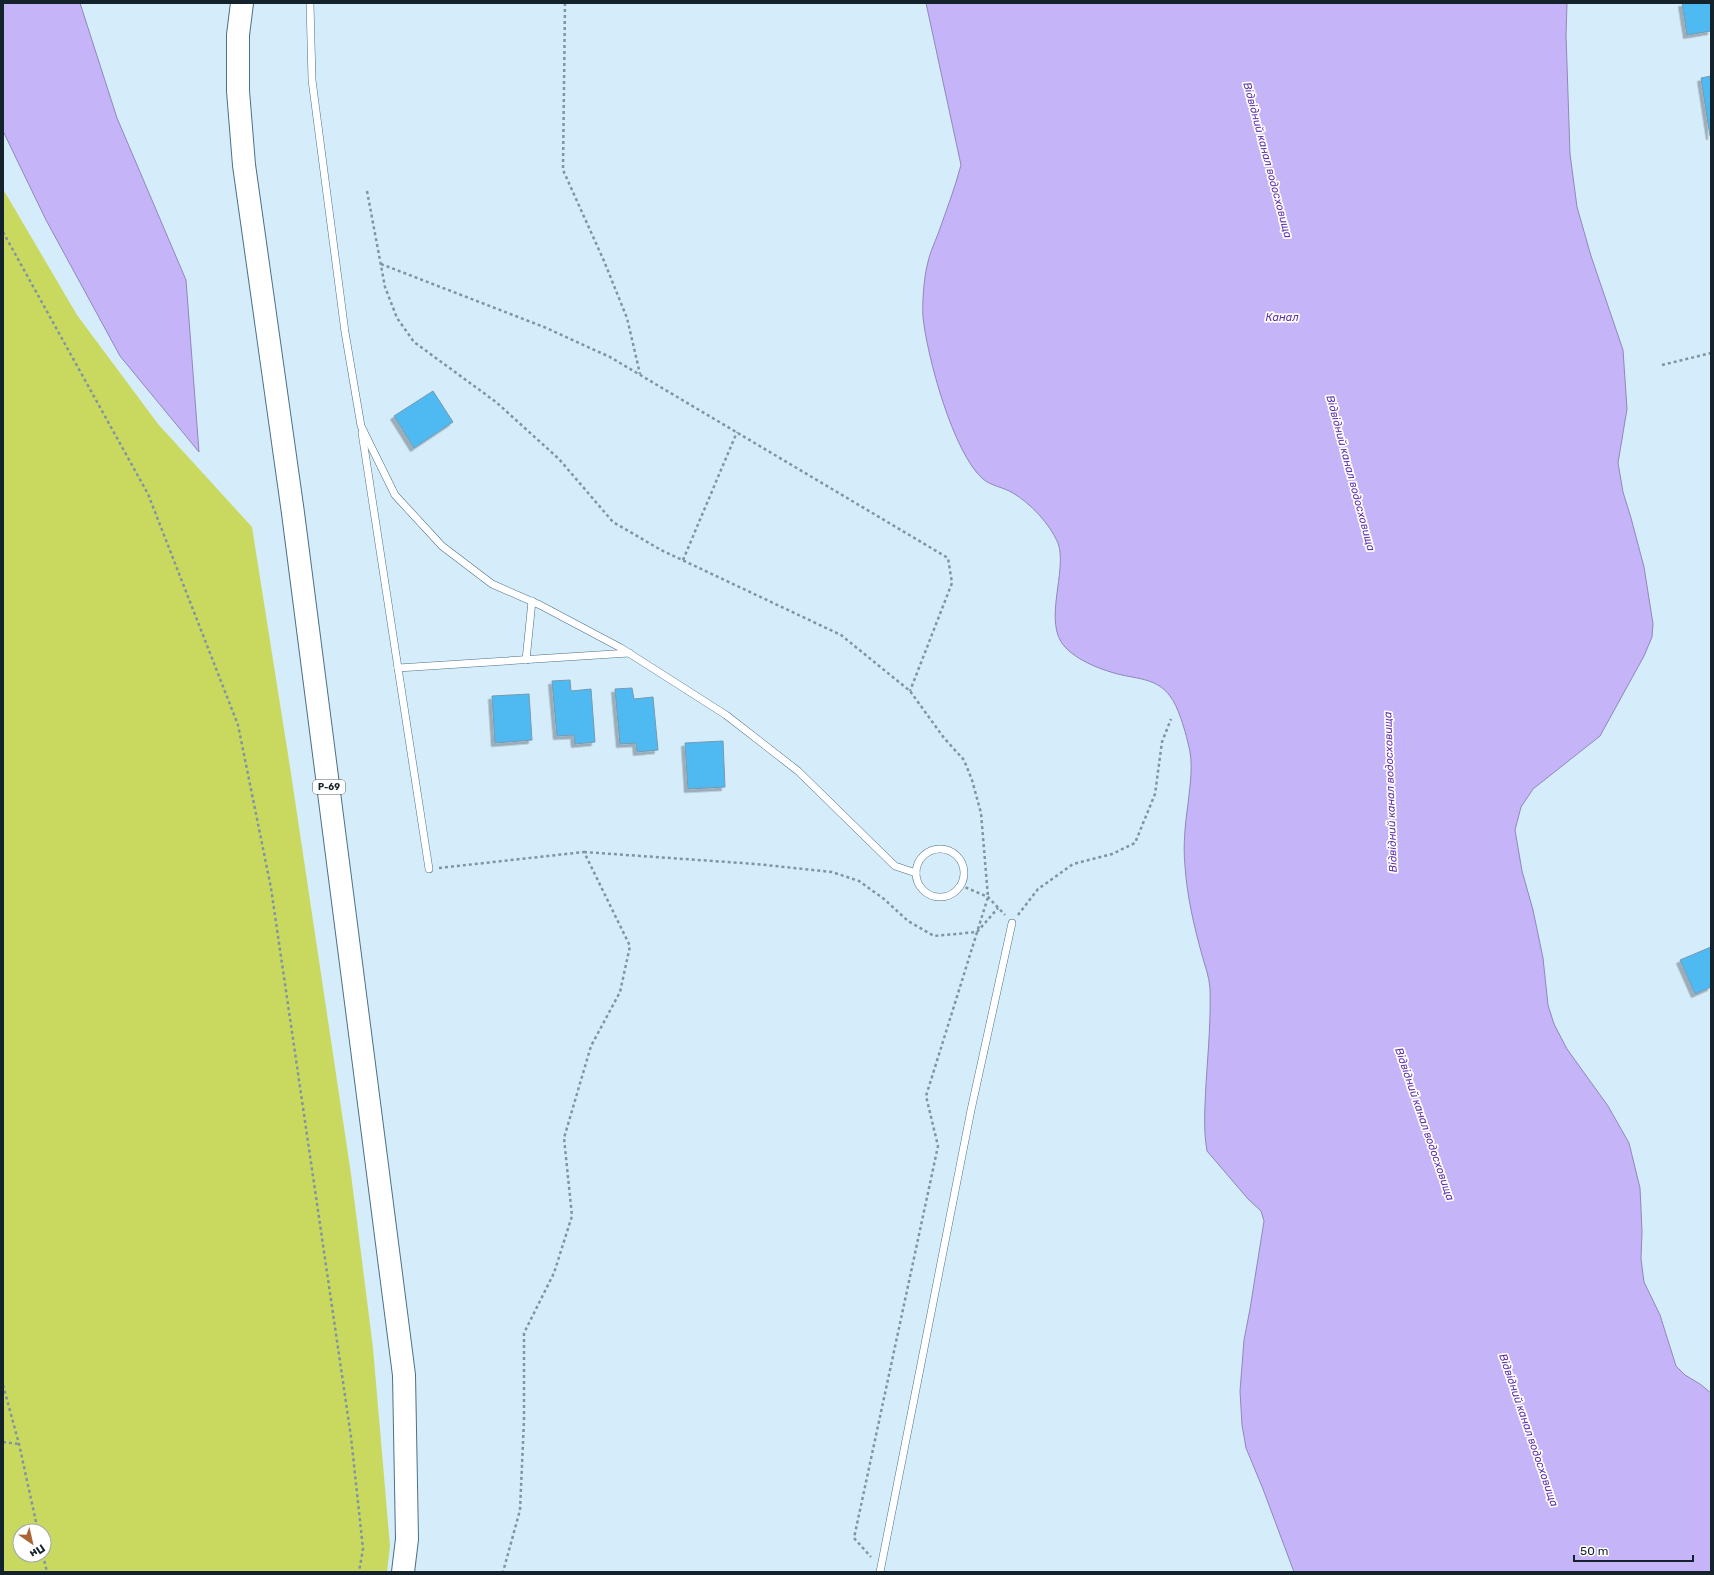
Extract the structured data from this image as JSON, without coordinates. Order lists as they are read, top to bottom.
{
  "streets": {
    "main road": ["Р-69"]
  },
  "water": ["Відвідний канал водосховища", "Канал"],
  "scale_bar": "50 m",
  "north": "bottom right"
}
